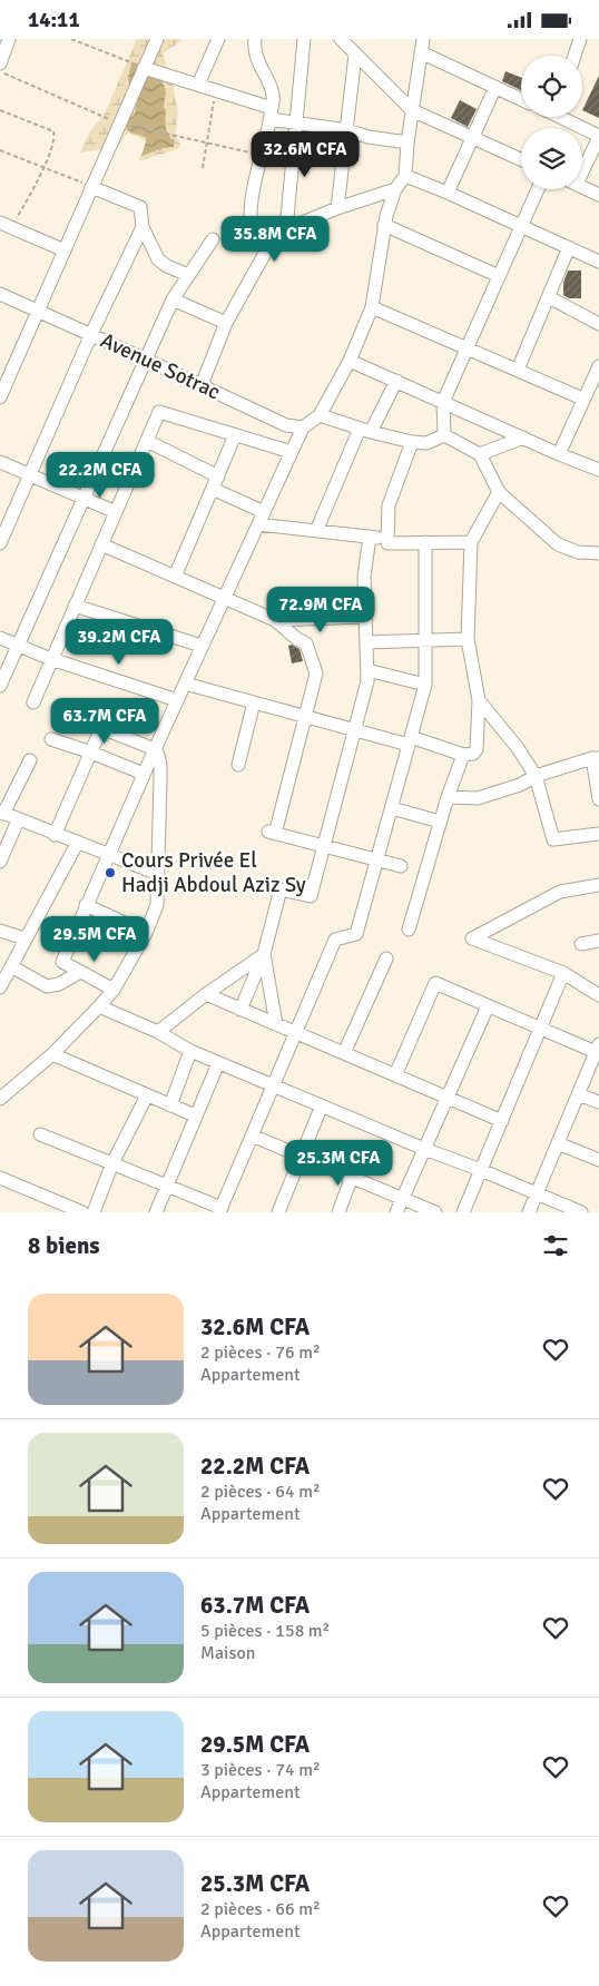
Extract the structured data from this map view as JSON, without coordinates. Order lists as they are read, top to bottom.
{
  "streets": {
    "street": ["Avenue Sotrac"]
  },
  "places": ["Cours Privée El Hadji Abdoul Aziz Sy"],
  "page": {
    "status": "14:11",
    "price": [
      "32.6M CFA",
      "35.8M CFA",
      "22.2M CFA",
      "72.9M CFA",
      "39.2M CFA",
      "63.7M CFA",
      "29.5M CFA",
      "25.3M CFA"
    ],
    "heading": "8 biens",
    "list": [
      {
        "name": "32.6M CFA",
        "note": "2 pièces · 76 m² · Appartement"
      },
      {
        "name": "22.2M CFA",
        "note": "2 pièces · 64 m² · Appartement"
      },
      {
        "name": "63.7M CFA",
        "note": "5 pièces · 158 m² · Maison"
      },
      {
        "name": "29.5M CFA",
        "note": "3 pièces · 74 m² · Appartement"
      },
      {
        "name": "25.3M CFA",
        "note": "2 pièces · 66 m² · Appartement"
      }
    ]
  }
}
